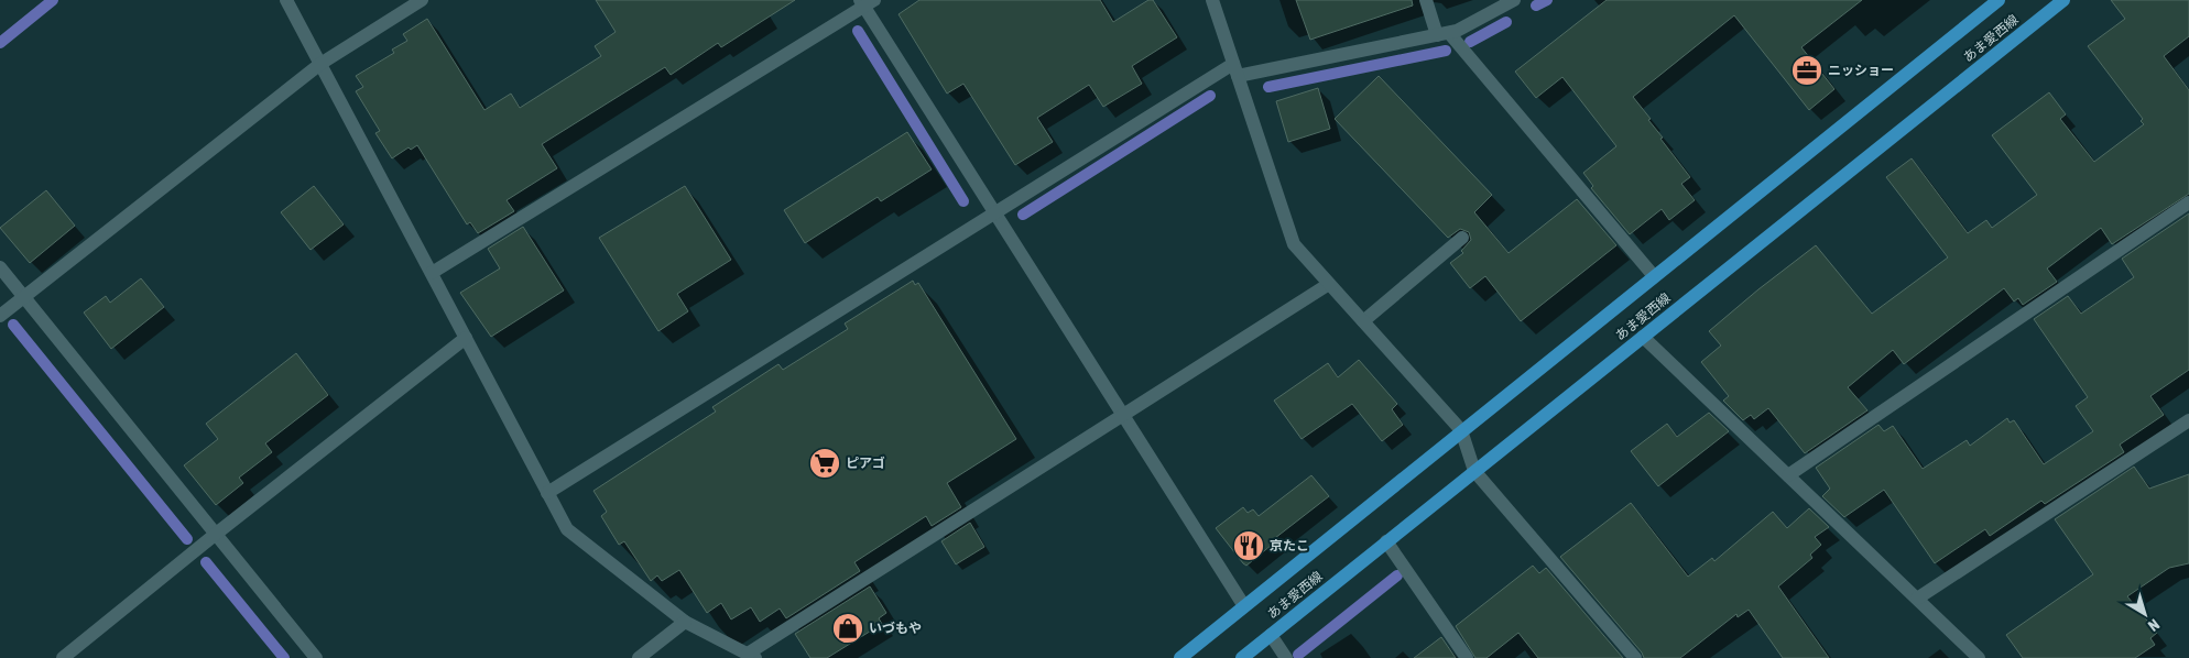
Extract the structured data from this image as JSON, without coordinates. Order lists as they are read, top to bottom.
{
  "streets": {
    "main road": ["あま愛西線"]
  },
  "places": {
    "office": ["ニッショー"],
    "supermarket": ["ピアゴ"],
    "restaurant": ["京たこ"],
    "shop": ["いづもや"]
  },
  "north": "bottom right"
}
